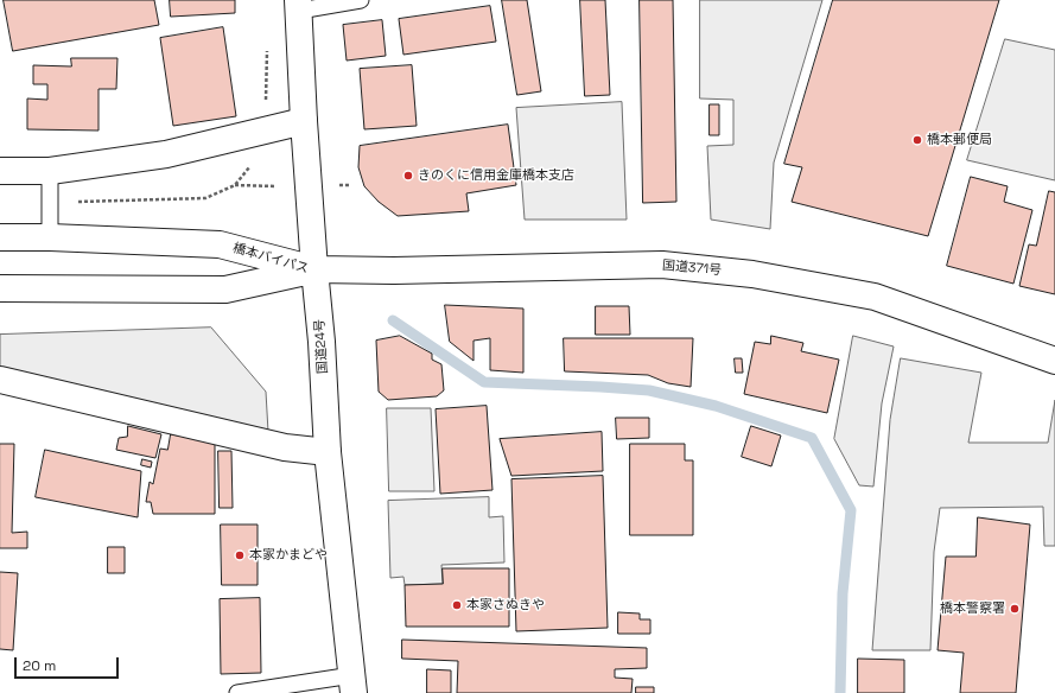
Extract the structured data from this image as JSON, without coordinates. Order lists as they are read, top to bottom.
{
  "streets": {
    "main road": ["橋本バイパス", "国道371号", "国道24号"]
  },
  "crossings": [
    ["橋本バイパス", "国道371号"],
    ["橋本バイパス", "国道24号"],
    ["国道371号", "国道24号"]
  ],
  "places": [
    "橋本郵便局",
    "きのくに信用金庫橋本支店",
    "本家かまどや",
    "本家さぬきや",
    "橋本警察署"
  ],
  "scale_bar": "20 m"
}
